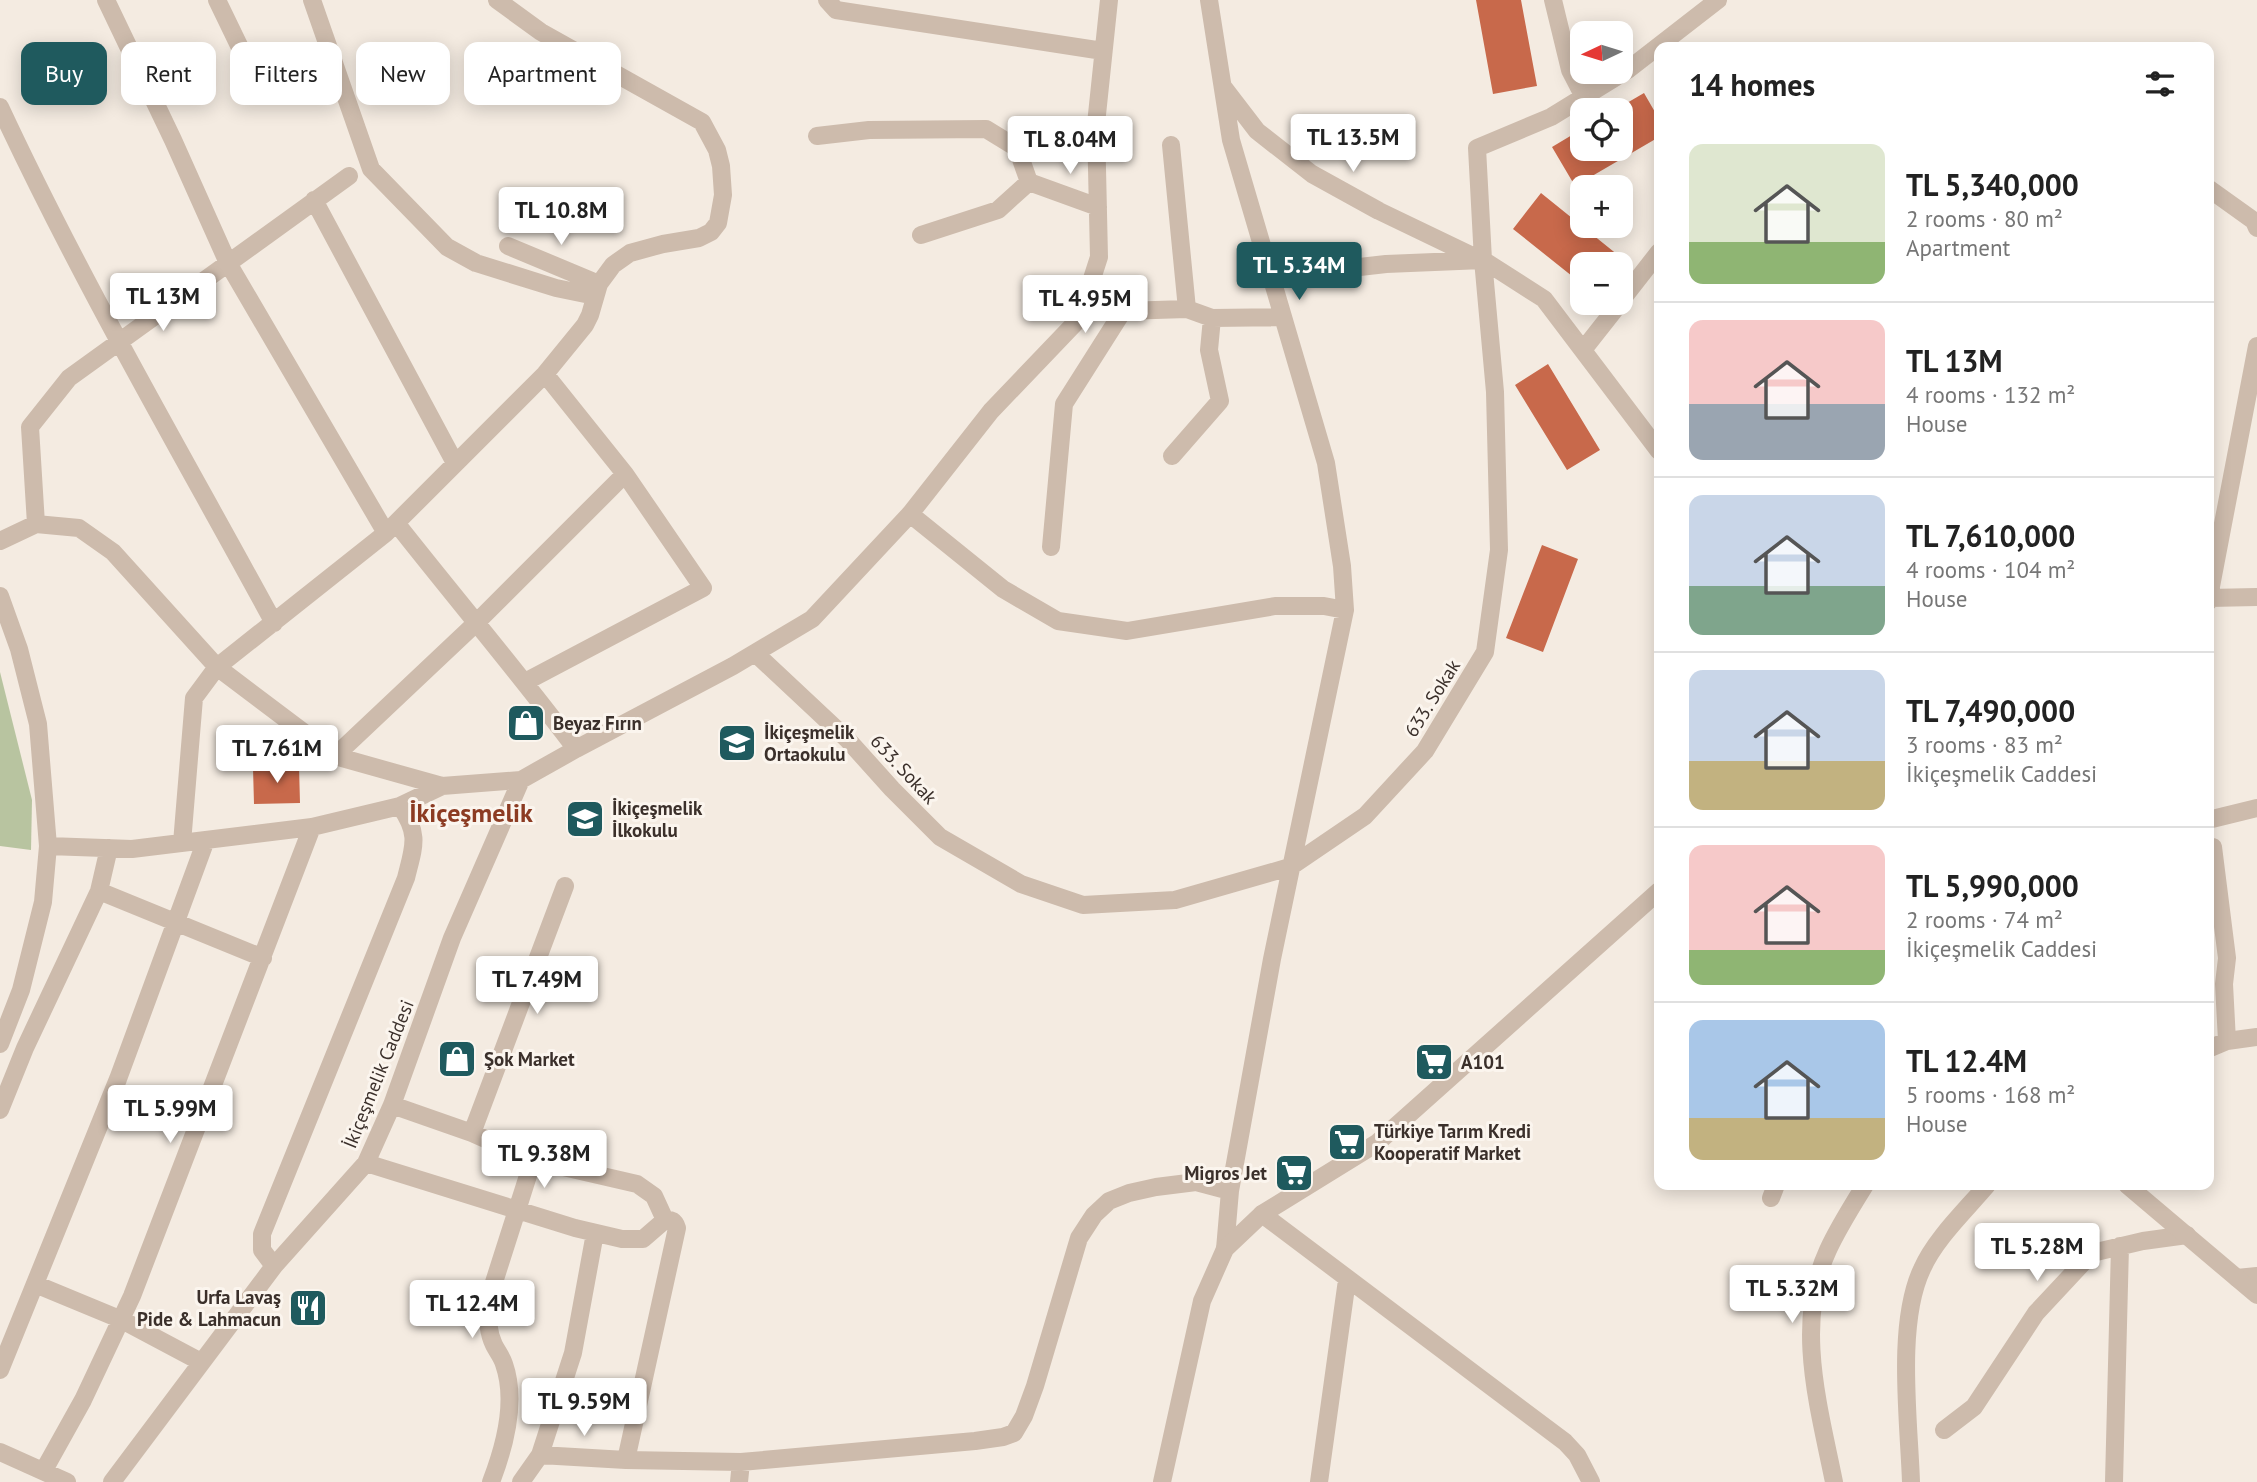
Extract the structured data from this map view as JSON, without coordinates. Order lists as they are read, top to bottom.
{
  "streets": {
    "street": ["633. Sokak", "İkiçeşmelik Caddesi"]
  },
  "districts": ["İkiçeşmelik"],
  "places": {
    "shop": ["Beyaz Fırın", "Şok Market"],
    "school or university": ["İkiçeşmelik Ortaokulu", "İkiçeşmelik İlkokulu"],
    "supermarket": ["A101", "Türkiye Tarım Kredi Kooperatif Market", "Migros Jet"],
    "restaurant": ["Urfa Lavaş Pide & Lahmacun"]
  },
  "north": "left",
  "page": {
    "map_buttons": ["+", "−"],
    "chip": [
      "Buy",
      "Rent",
      "Filters",
      "New",
      "Apartment"
    ],
    "heading": "14 homes",
    "price": [
      "TL 13.5M",
      "TL 8.04M",
      "TL 10.8M",
      "TL 5.34M",
      "TL 13M",
      "TL 4.95M",
      "TL 7.61M",
      "TL 7.49M",
      "TL 5.99M",
      "TL 9.38M",
      "TL 5.28M",
      "TL 5.32M",
      "TL 12.4M",
      "TL 9.59M"
    ],
    "list": [
      {
        "name": "TL 5,340,000",
        "note": "2 rooms · 80 m² · Apartment"
      },
      {
        "name": "TL 13M",
        "note": "4 rooms · 132 m² · House"
      },
      {
        "name": "TL 7,610,000",
        "note": "4 rooms · 104 m² · House"
      },
      {
        "name": "TL 7,490,000",
        "note": "3 rooms · 83 m² · İkiçeşmelik Caddesi"
      },
      {
        "name": "TL 5,990,000",
        "note": "2 rooms · 74 m² · İkiçeşmelik Caddesi"
      },
      {
        "name": "TL 12.4M",
        "note": "5 rooms · 168 m² · House"
      }
    ]
  }
}
